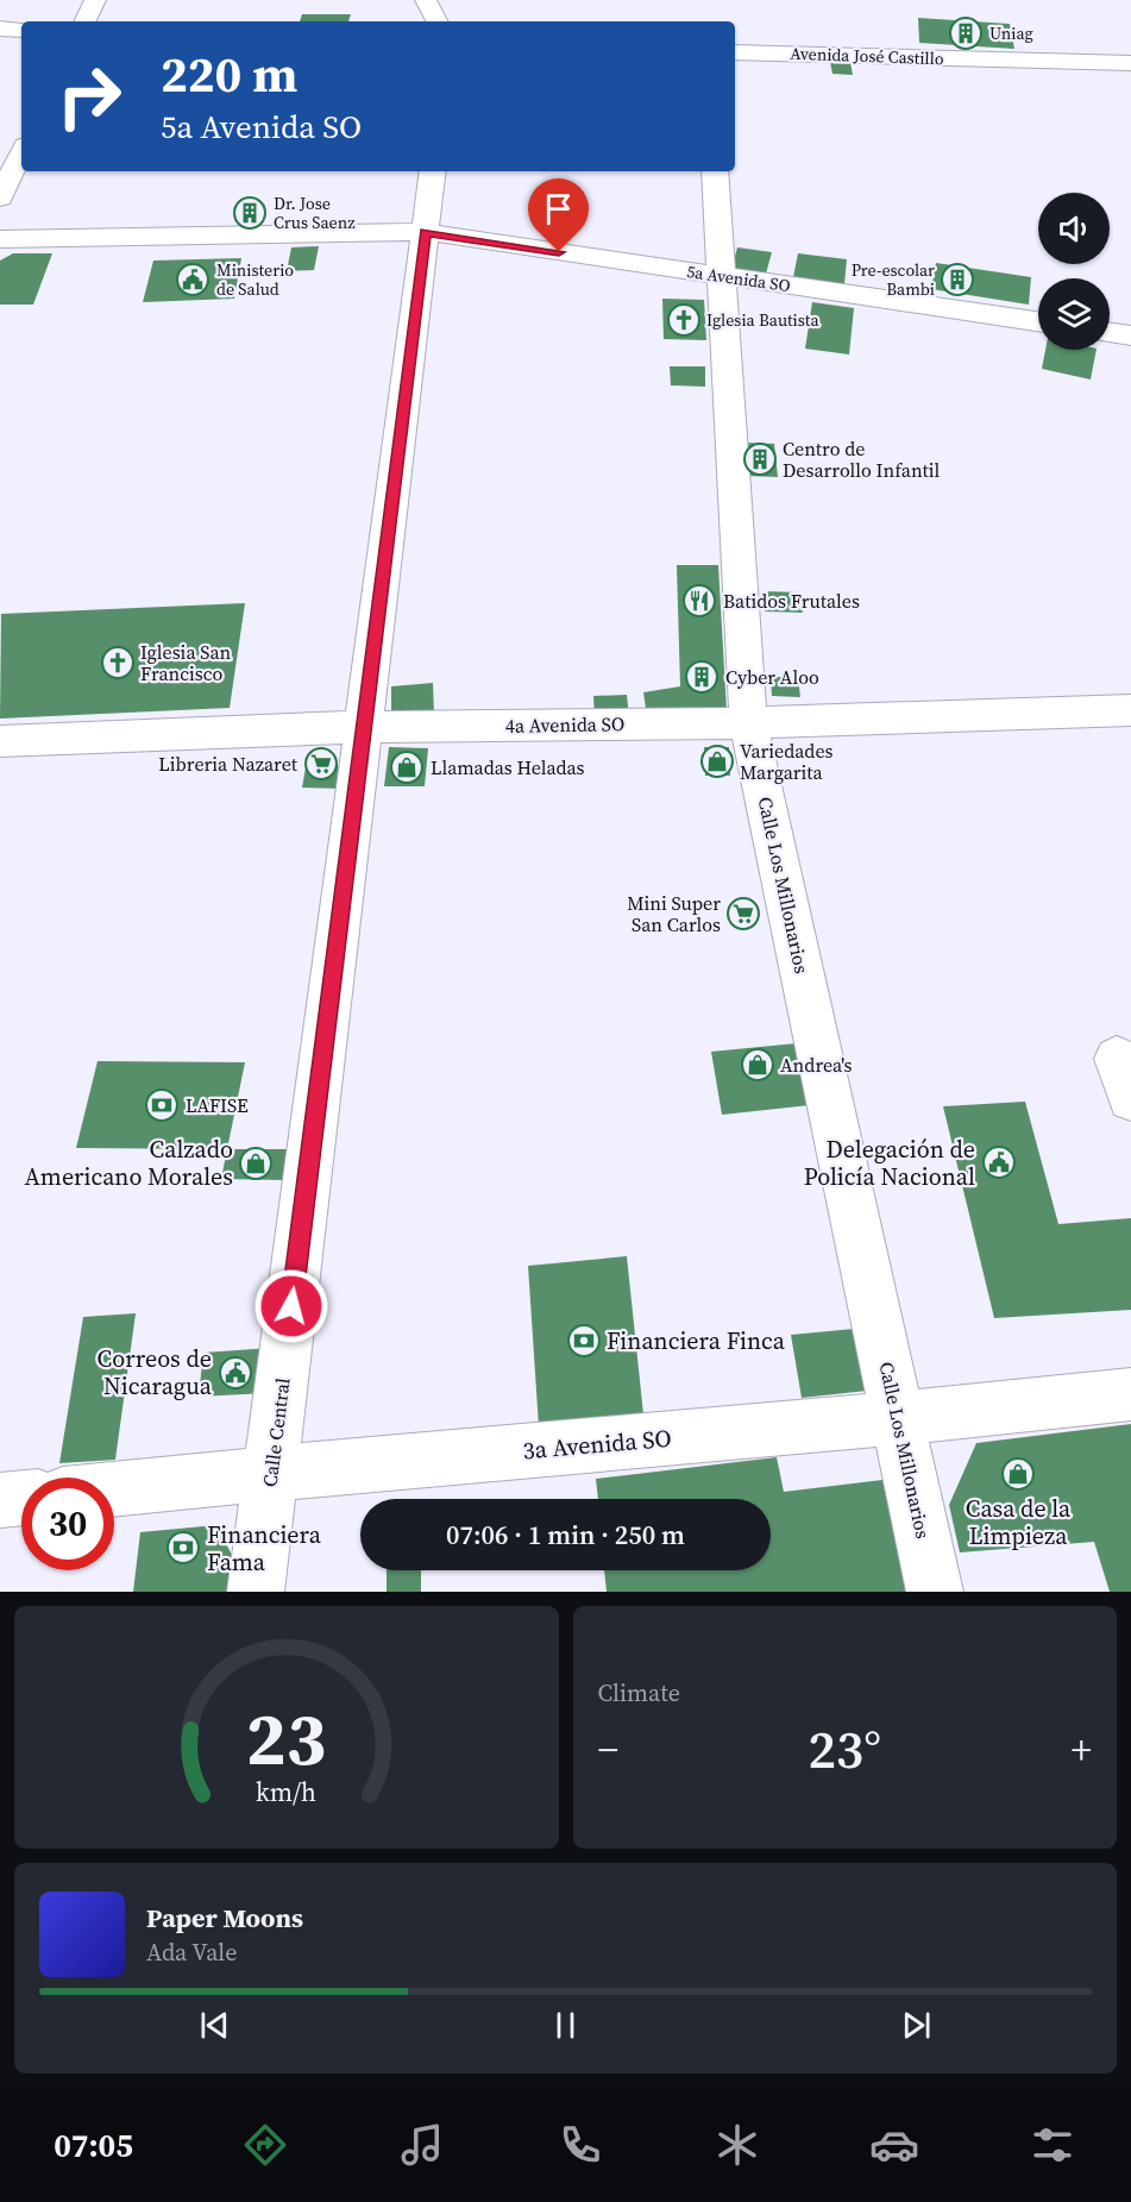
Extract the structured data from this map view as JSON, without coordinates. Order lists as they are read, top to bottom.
{
  "streets": {
    "street": [
      "Avenida José Castillo",
      "5a Avenida SO",
      "4a Avenida SO",
      "Calle Los Millonarios",
      "Calle Central",
      "3a Avenida SO"
    ]
  },
  "crossings": [
    ["5a Avenida SO", "Calle Los Millonarios"],
    ["5a Avenida SO", "Calle Central"],
    ["4a Avenida SO", "Calle Los Millonarios"],
    ["4a Avenida SO", "Calle Central"],
    ["Calle Los Millonarios", "3a Avenida SO"],
    ["Calle Central", "3a Avenida SO"]
  ],
  "places": {
    "building": [
      "Uniag",
      "Dr. Jose Crus Saenz",
      "Pre-escolar Bambi",
      "Centro de Desarrollo Infantil",
      "Cyber Aloo"
    ],
    "public building": ["Ministerio de Salud", "Delegación de Policía Nacional", "Correos de Nicaragua"],
    "church": ["Iglesia Bautista", "Iglesia San Francisco"],
    "restaurant": ["Batidos Frutales"],
    "shop": [
      "Variedades Margarita",
      "Llamadas Heladas",
      "Andrea's",
      "Calzado Americano Morales",
      "Casa de la Limpieza"
    ],
    "supermarket": ["Libreria Nazaret", "Mini Super San Carlos"],
    "bank": ["LAFISE", "Financiera Finca", "Financiera Fama"]
  },
  "page": {
    "turn": ["220 m", "5a Avenida SO"],
    "limit": "30",
    "trip": "07:06 · 1 min · 250 m",
    "tile": "Climate",
    "heat": ["−", "23°", "+"],
    "song": ["Paper Moons", "Ada Vale"],
    "tabs": "07:05",
    "gauge": ["23", "km/h"]
  }
}
